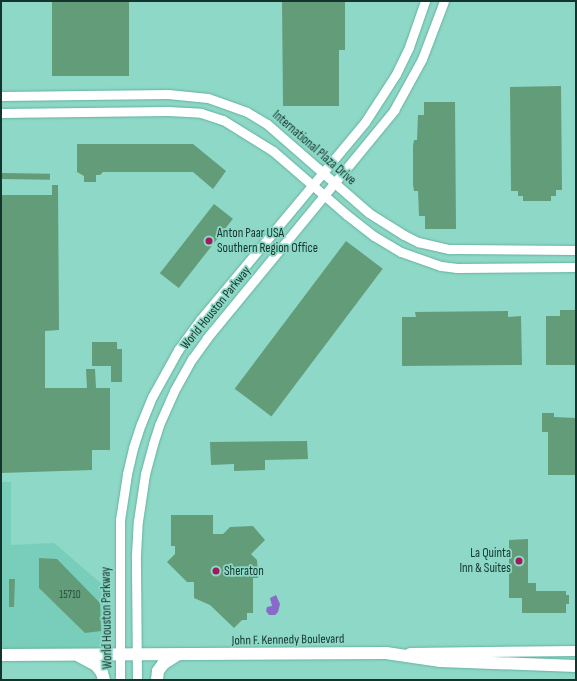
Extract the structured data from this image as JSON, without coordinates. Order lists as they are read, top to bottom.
{
  "streets": {
    "highway": ["John F. Kennedy Boulevard"],
    "street": ["International Plaza Drive", "World Houston Parkway"]
  },
  "crossings": [
    ["International Plaza Drive", "World Houston Parkway"],
    ["World Houston Parkway", "John F. Kennedy Boulevard"]
  ],
  "places": ["Anton Paar USA Southern Region Office", "La Quinta Inn & Suites", "Sheraton"],
  "house_numbers": ["15710"]
}
